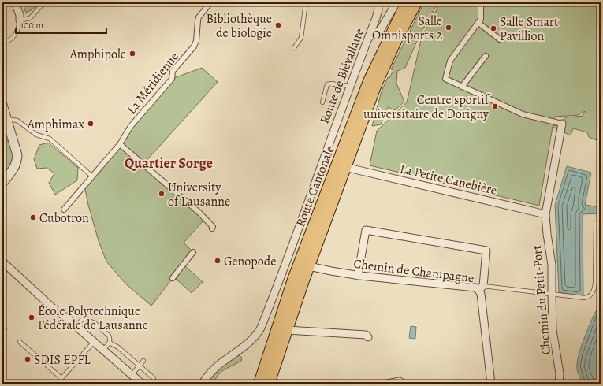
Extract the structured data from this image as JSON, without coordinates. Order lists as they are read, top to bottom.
{
  "streets": {
    "main road": ["Route Cantonale"],
    "street": [
      "Route de Blévallaire",
      "La Méridienne",
      "La Petite Canebière",
      "Chemin de Champagne",
      "Chemin du Petit-Port"
    ]
  },
  "crossings": [
    ["La Petite Canebière", "Route Cantonale"],
    ["La Petite Canebière", "Chemin du Petit-Port"],
    ["Route Cantonale", "Chemin de Champagne"]
  ],
  "districts": ["Quartier Sorge"],
  "places": [
    "Bibliothèque de biologie",
    "Salle Omnisports 2",
    "Salle Smart Pavillion",
    "Amphipole",
    "Centre sportif universitaire de Dorigny",
    "Amphimax",
    "University of Lausanne",
    "Cubotron",
    "Genopode",
    "École Polytechnique Fédérale de Lausanne",
    "SDIS EPFL"
  ],
  "scale_bar": "100 m"
}
